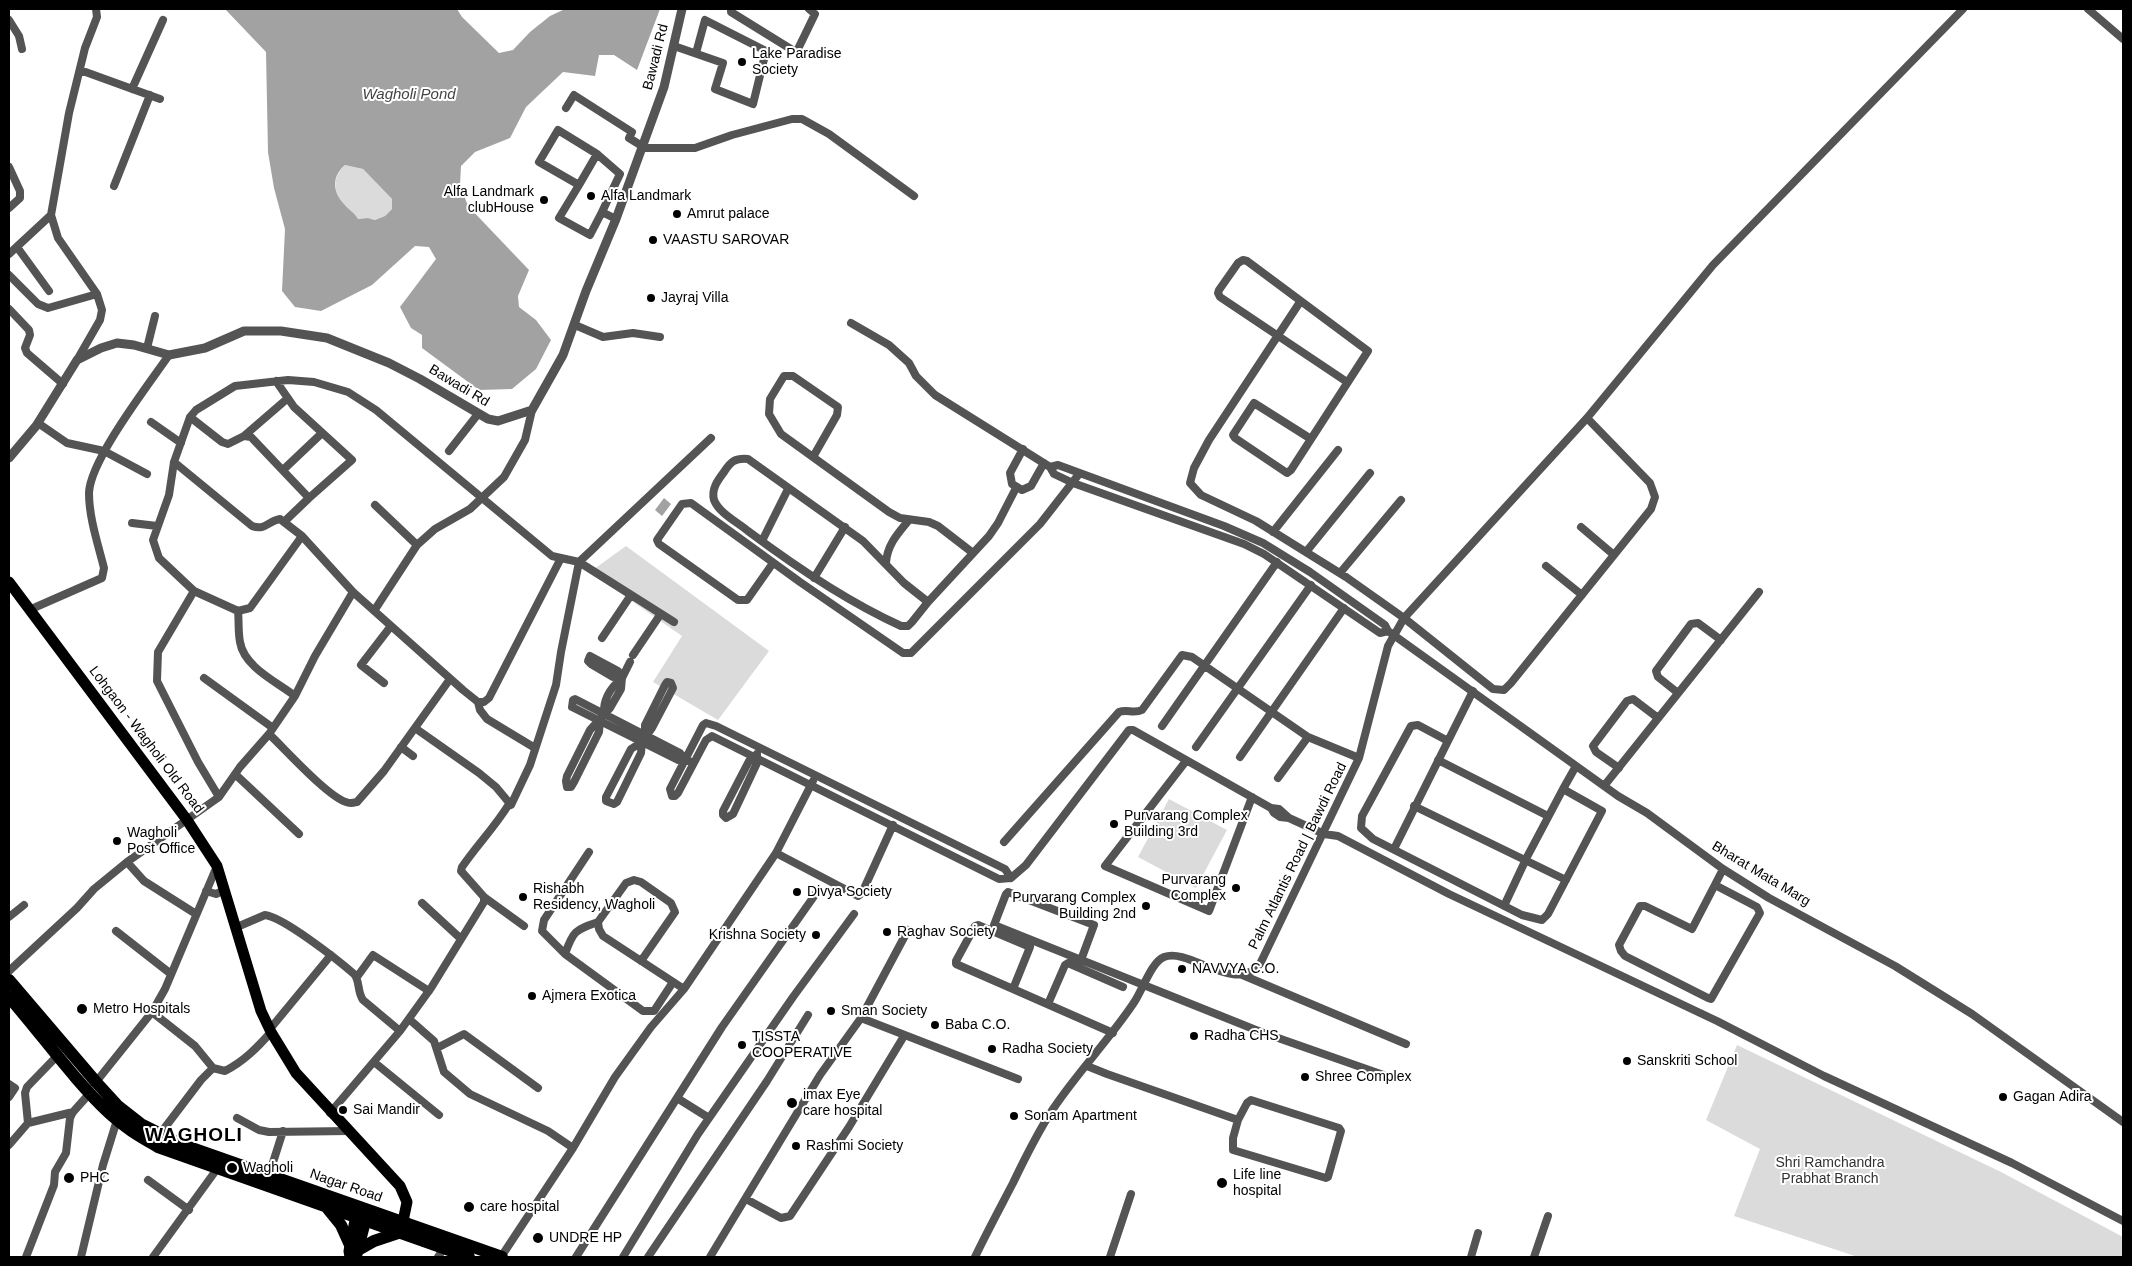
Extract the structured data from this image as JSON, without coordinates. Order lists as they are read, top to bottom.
{
  "streets": {
    "highway": ["Nagar Road"],
    "main road": ["Lohgaon - Wagholi Old Road"],
    "street": ["Bawadi Rd", "Palm Atlantis Road | Bawdi Road", "Bharat Mata Marg"]
  },
  "crossings": [
    ["Lohgaon - Wagholi Old Road", "Nagar Road"],
    ["Palm Atlantis Road | Bawdi Road", "Bharat Mata Marg"]
  ],
  "districts": ["WAGHOLI"],
  "water": ["Wagholi Pond"],
  "parks": ["Shri Ramchandra Prabhat Branch"],
  "places": [
    "Lake Paradise Society",
    "Alfa Landmark",
    "Alfa Landmark clubHouse",
    "Amrut palace",
    "VAASTU SAROVAR",
    "Jayraj Villa",
    "Purvarang Complex Building 3rd",
    "Wagholi Post Office",
    "Purvarang Complex",
    "Divya Society",
    "Rishabh Residency, Wagholi",
    "Purvarang Complex Building 2nd",
    "Raghav Society",
    "Krishna Society",
    "NAVVYA C.O.",
    "Ajmera Exotica",
    "Metro Hospitals",
    "Sman Society",
    "Baba C.O.",
    "Radha CHS",
    "TISSTA COOPERATIVE",
    "Radha Society",
    "Sanskriti School",
    "Shree Complex",
    "Gagan Adira",
    "imax Eye care hospital",
    "Sai Mandir",
    "Sonam Apartment",
    "Rashmi Society",
    "Wagholi",
    "PHC",
    "Life line hospital",
    "care hospital",
    "UNDRE HP"
  ]
}
